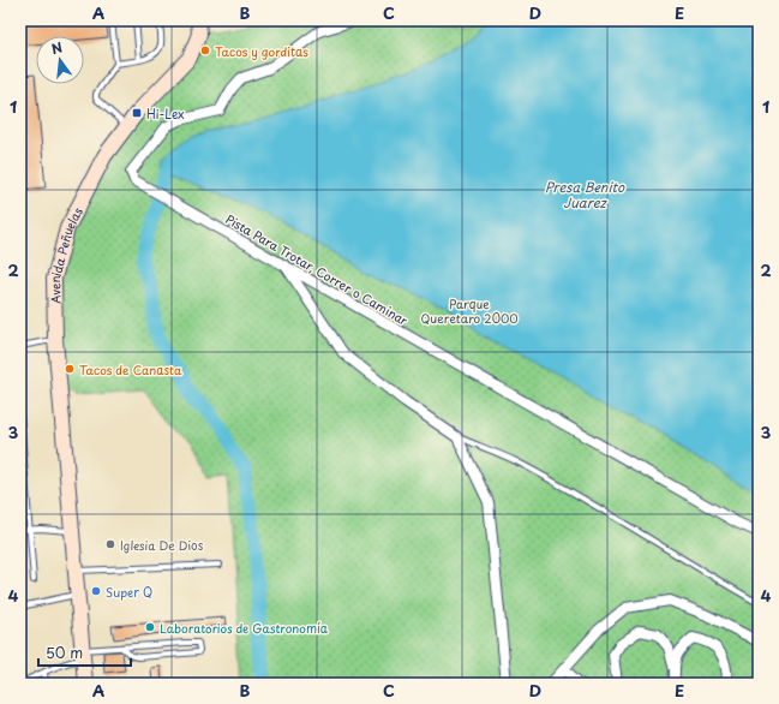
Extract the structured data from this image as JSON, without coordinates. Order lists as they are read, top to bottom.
{
  "streets": {
    "street": ["Avenida Peñuelas", "Pista Para Trotar, Correr o Caminar"]
  },
  "water": ["Presa Benito Juarez"],
  "parks": ["Parque Queretaro 2000"],
  "places": {
    "other": [
      "Tacos y gorditas",
      "Tacos de Canasta",
      "Iglesia De Dios",
      "Super Q",
      "Laboratorios de Gastronomía"
    ],
    "transit": ["Hi-Lex"]
  },
  "scale_bar": "50 m",
  "north": "top",
  "grid": {
    "columns": [
      "A",
      "B",
      "C",
      "D",
      "E"
    ],
    "rows": [
      "1",
      "2",
      "3",
      "4"
    ]
  }
}
